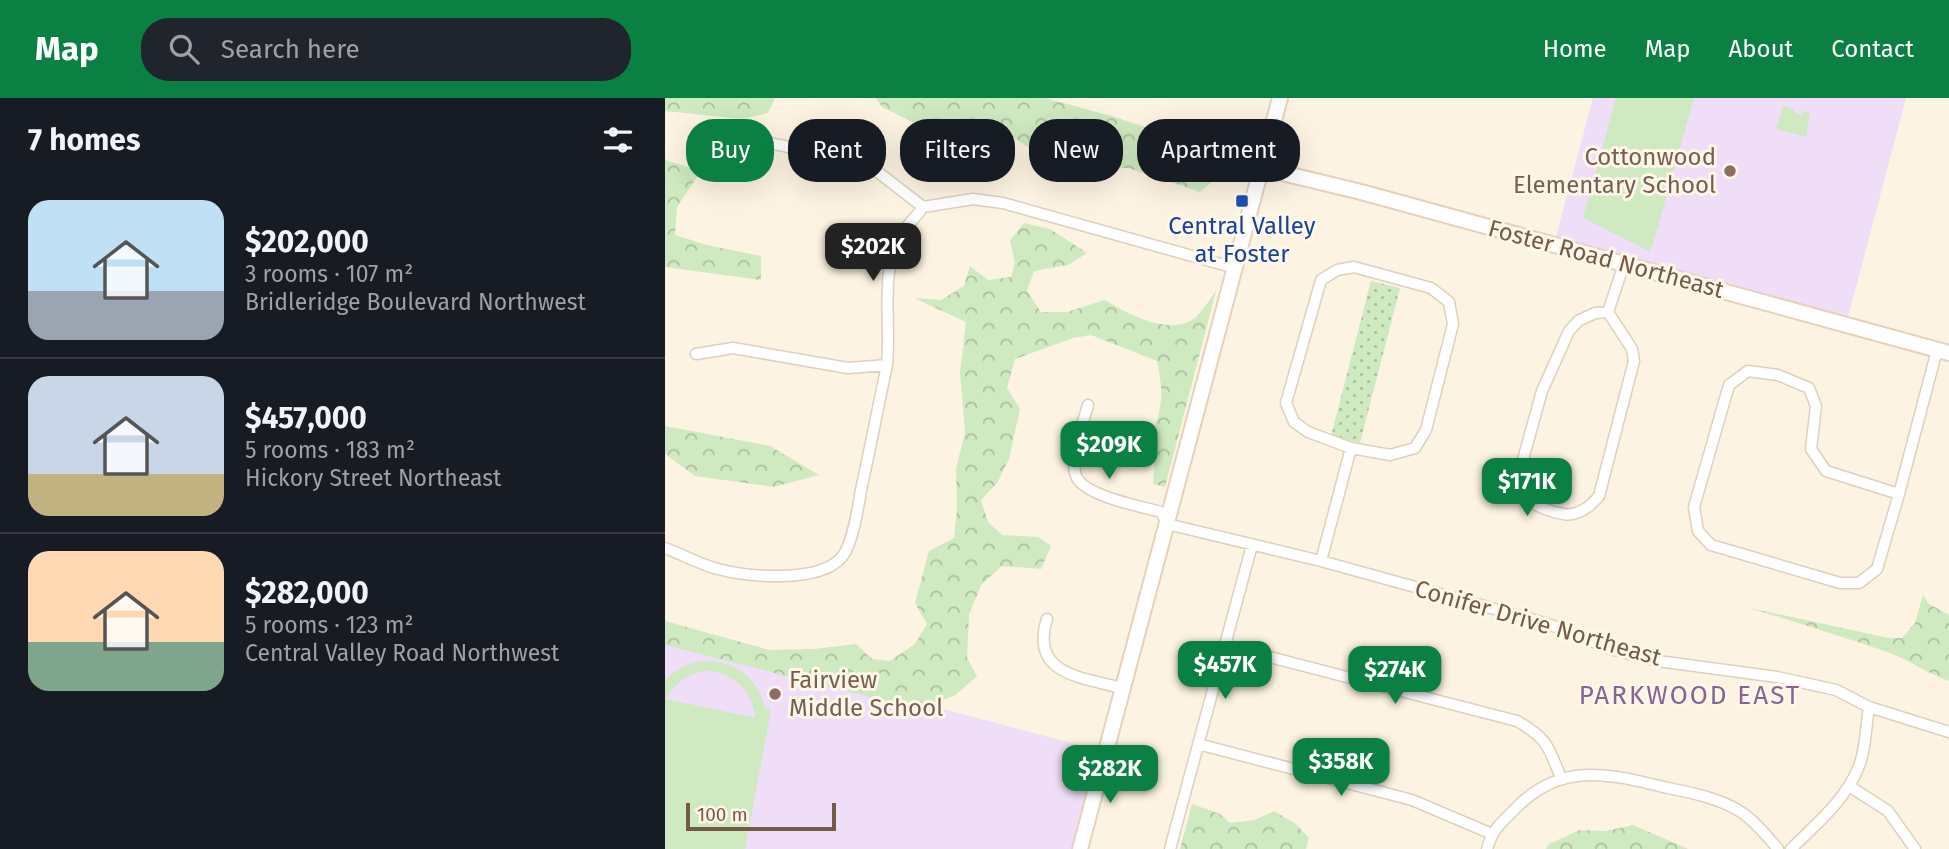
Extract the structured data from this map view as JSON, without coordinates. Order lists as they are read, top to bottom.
{
  "streets": {
    "main road": ["Foster Road Northeast"],
    "street": ["Conifer Drive Northeast"]
  },
  "districts": ["PARKWOOD EAST"],
  "places": {
    "other": ["Cottonwood Elementary School", "Fairview Middle School"],
    "transit": ["Central Valley at Foster"]
  },
  "scale_bar": "100 m",
  "page": {
    "header": "Map",
    "search": "Search here",
    "nav": [
      "Home",
      "Map",
      "About",
      "Contact"
    ],
    "heading": "7 homes",
    "chip": [
      "Buy",
      "Rent",
      "Filters",
      "New",
      "Apartment"
    ],
    "list": [
      {
        "name": "$202,000",
        "note": "3 rooms · 107 m² · Bridleridge Boulevard Northwest"
      },
      {
        "name": "$457,000",
        "note": "5 rooms · 183 m² · Hickory Street Northeast"
      },
      {
        "name": "$282,000",
        "note": "5 rooms · 123 m² · Central Valley Road Northwest"
      }
    ],
    "price": [
      "$202K",
      "$209K",
      "$171K",
      "$457K",
      "$274K",
      "$358K",
      "$282K"
    ],
    "scale": "100 m"
  }
}
